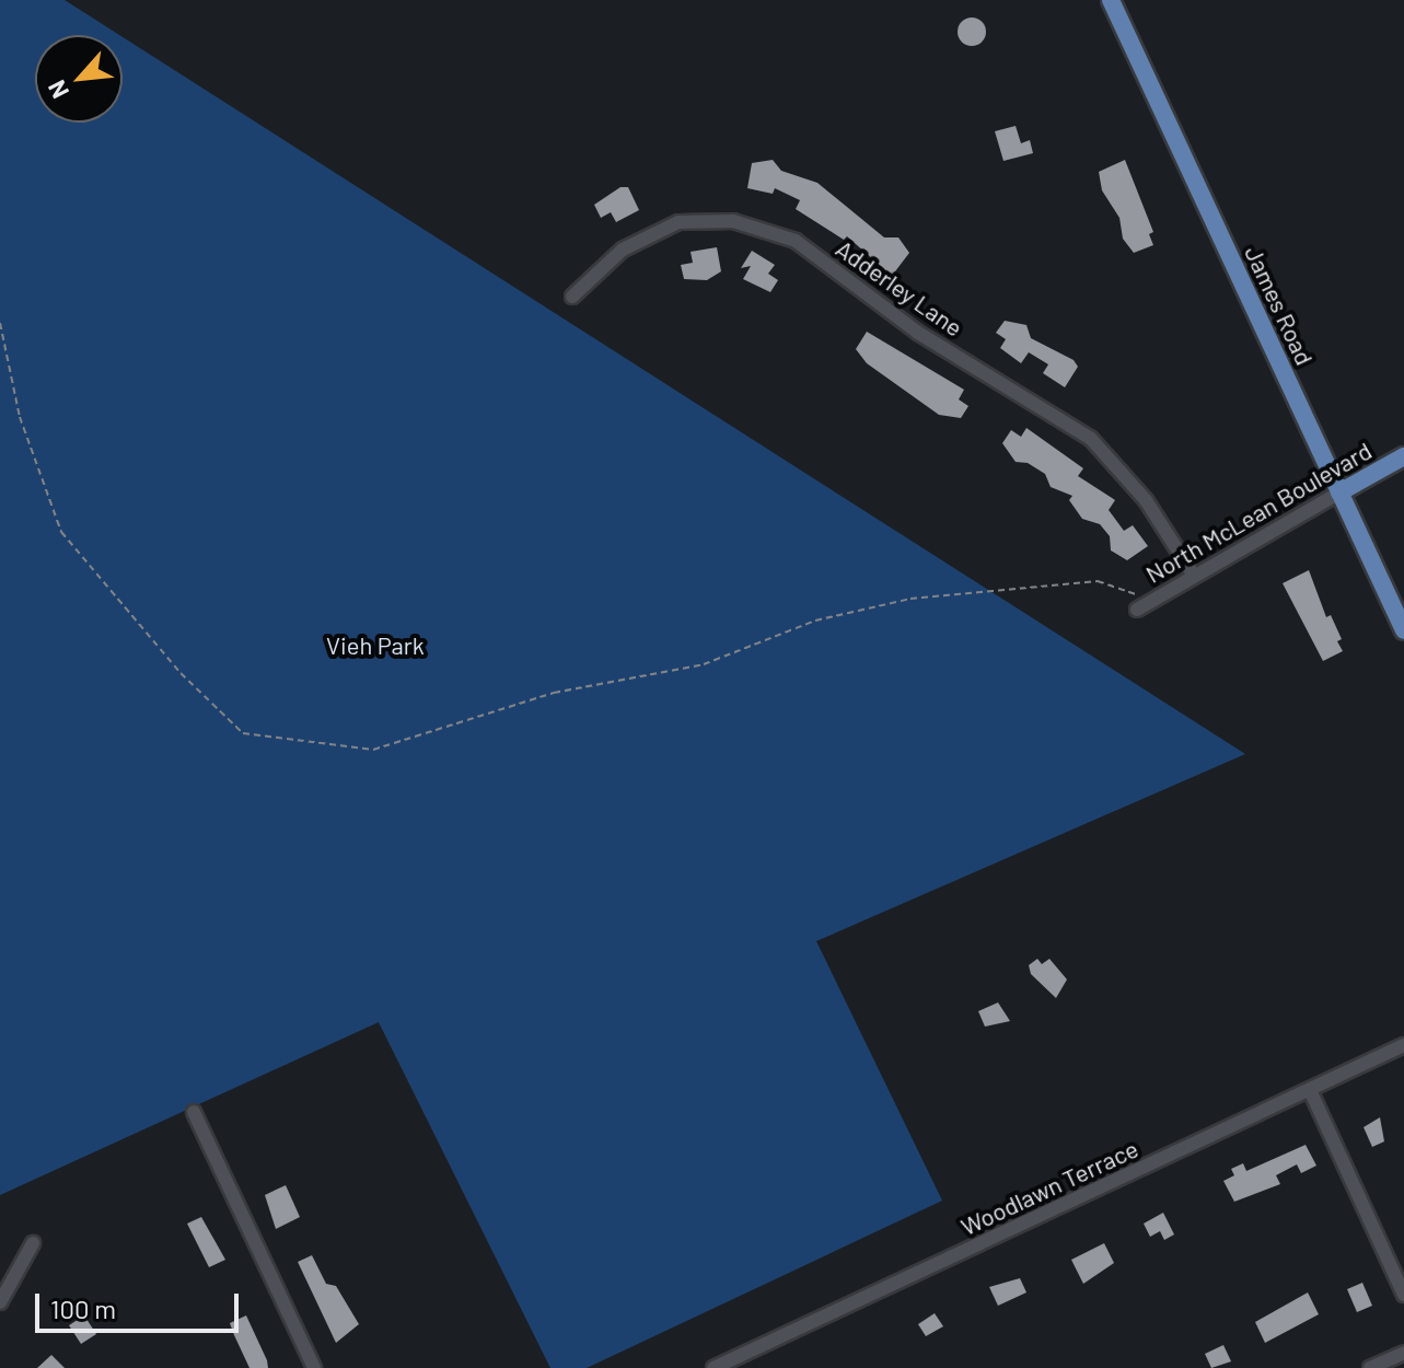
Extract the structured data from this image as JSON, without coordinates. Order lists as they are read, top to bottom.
{
  "streets": {
    "main road": ["James Road", "North McLean Boulevard"],
    "street": ["Adderley Lane", "Woodlawn Terrace"]
  },
  "crossings": [
    ["Adderley Lane", "North McLean Boulevard"],
    ["James Road", "North McLean Boulevard"]
  ],
  "parks": ["Vieh Park"],
  "scale_bar": "100 m",
  "north": "bottom left"
}
